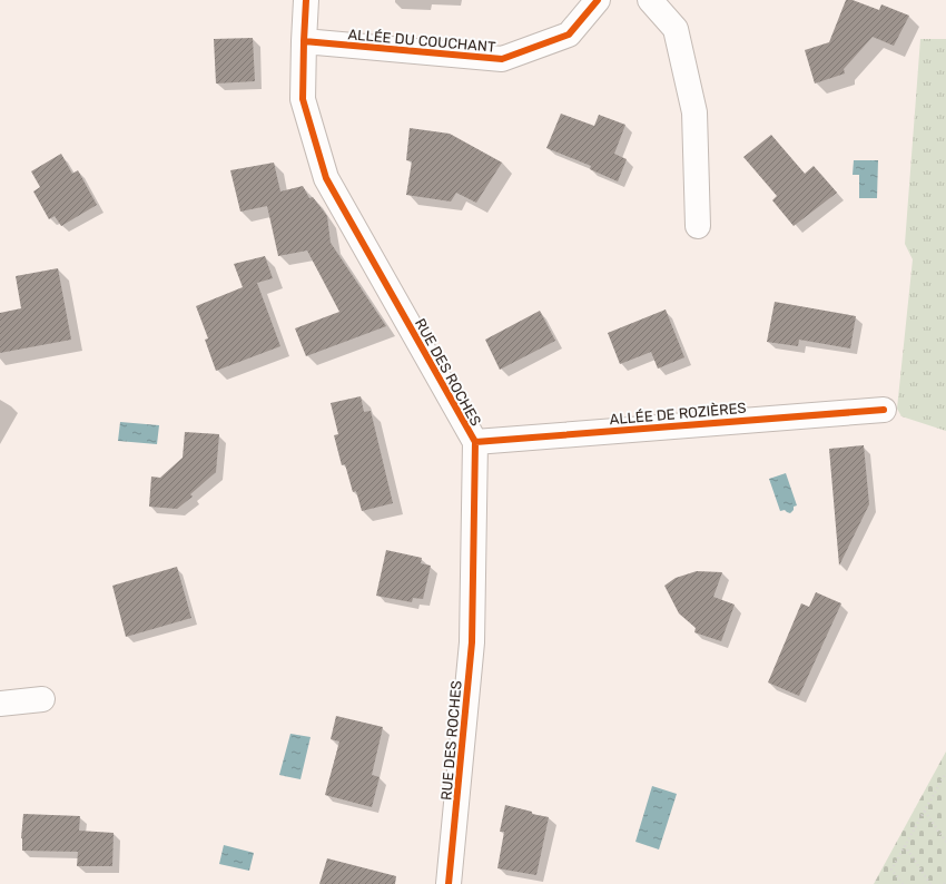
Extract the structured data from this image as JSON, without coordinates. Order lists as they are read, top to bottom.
{
  "streets": {
    "street": ["ALLÉE DU COUCHANT", "RUE DES ROCHES", "ALLÉE DE ROZIÈRES"]
  },
  "crossings": [
    ["ALLÉE DU COUCHANT", "RUE DES ROCHES"],
    ["RUE DES ROCHES", "ALLÉE DE ROZIÈRES"]
  ]
}
